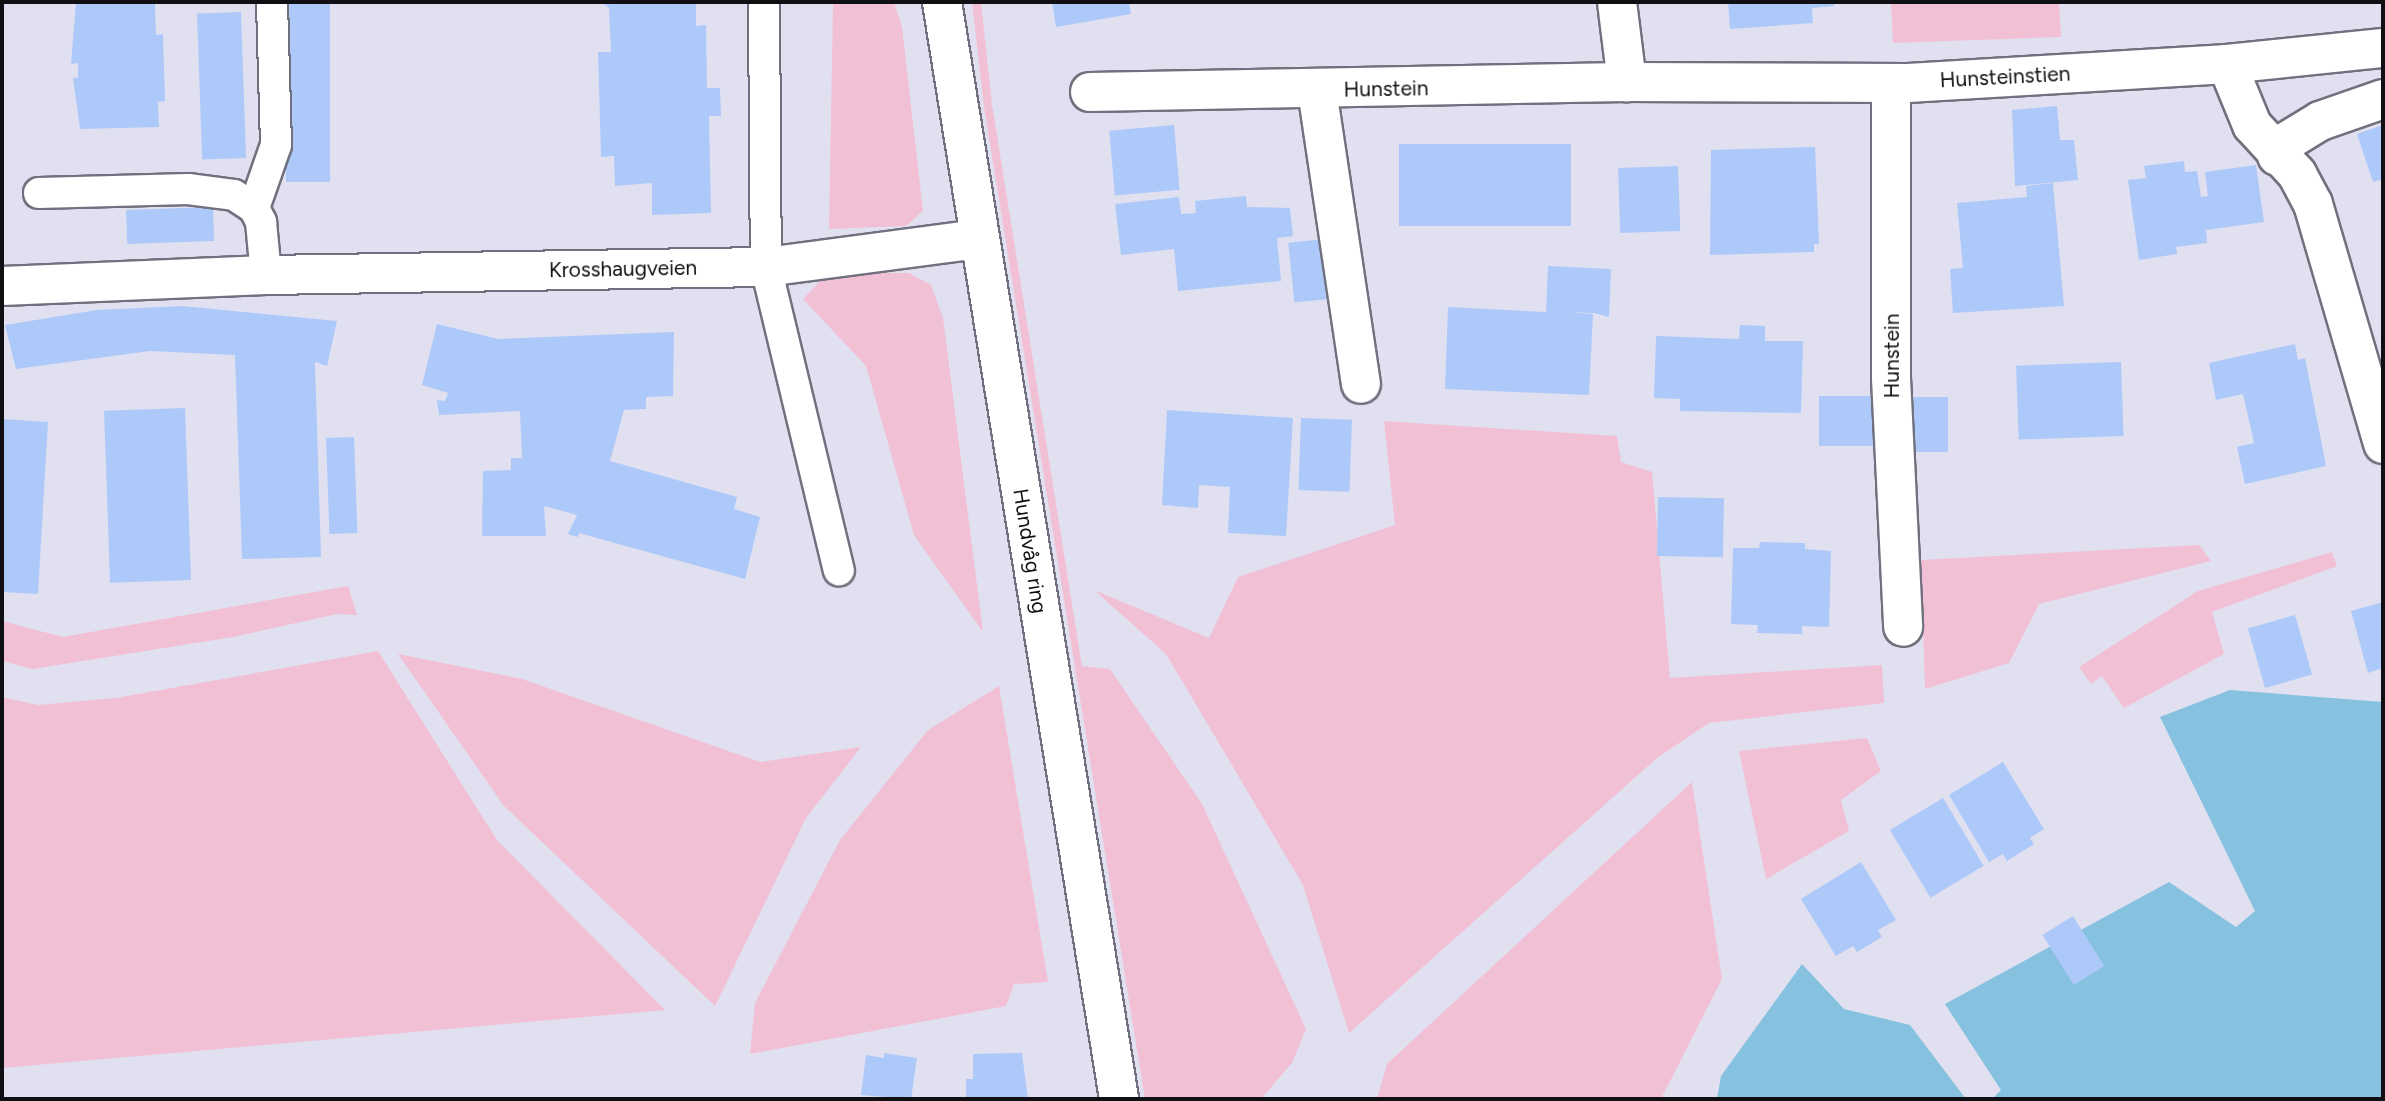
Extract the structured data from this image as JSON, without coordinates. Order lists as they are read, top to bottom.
{
  "streets": {
    "street": [
      "Hunsteinstien",
      "Hunstein",
      "Krosshaugveien",
      "Hundvåg ring"
    ]
  },
  "crossings": [
    ["Hunsteinstien", "Hunstein"],
    ["Krosshaugveien", "Hundvåg ring"]
  ]
}
